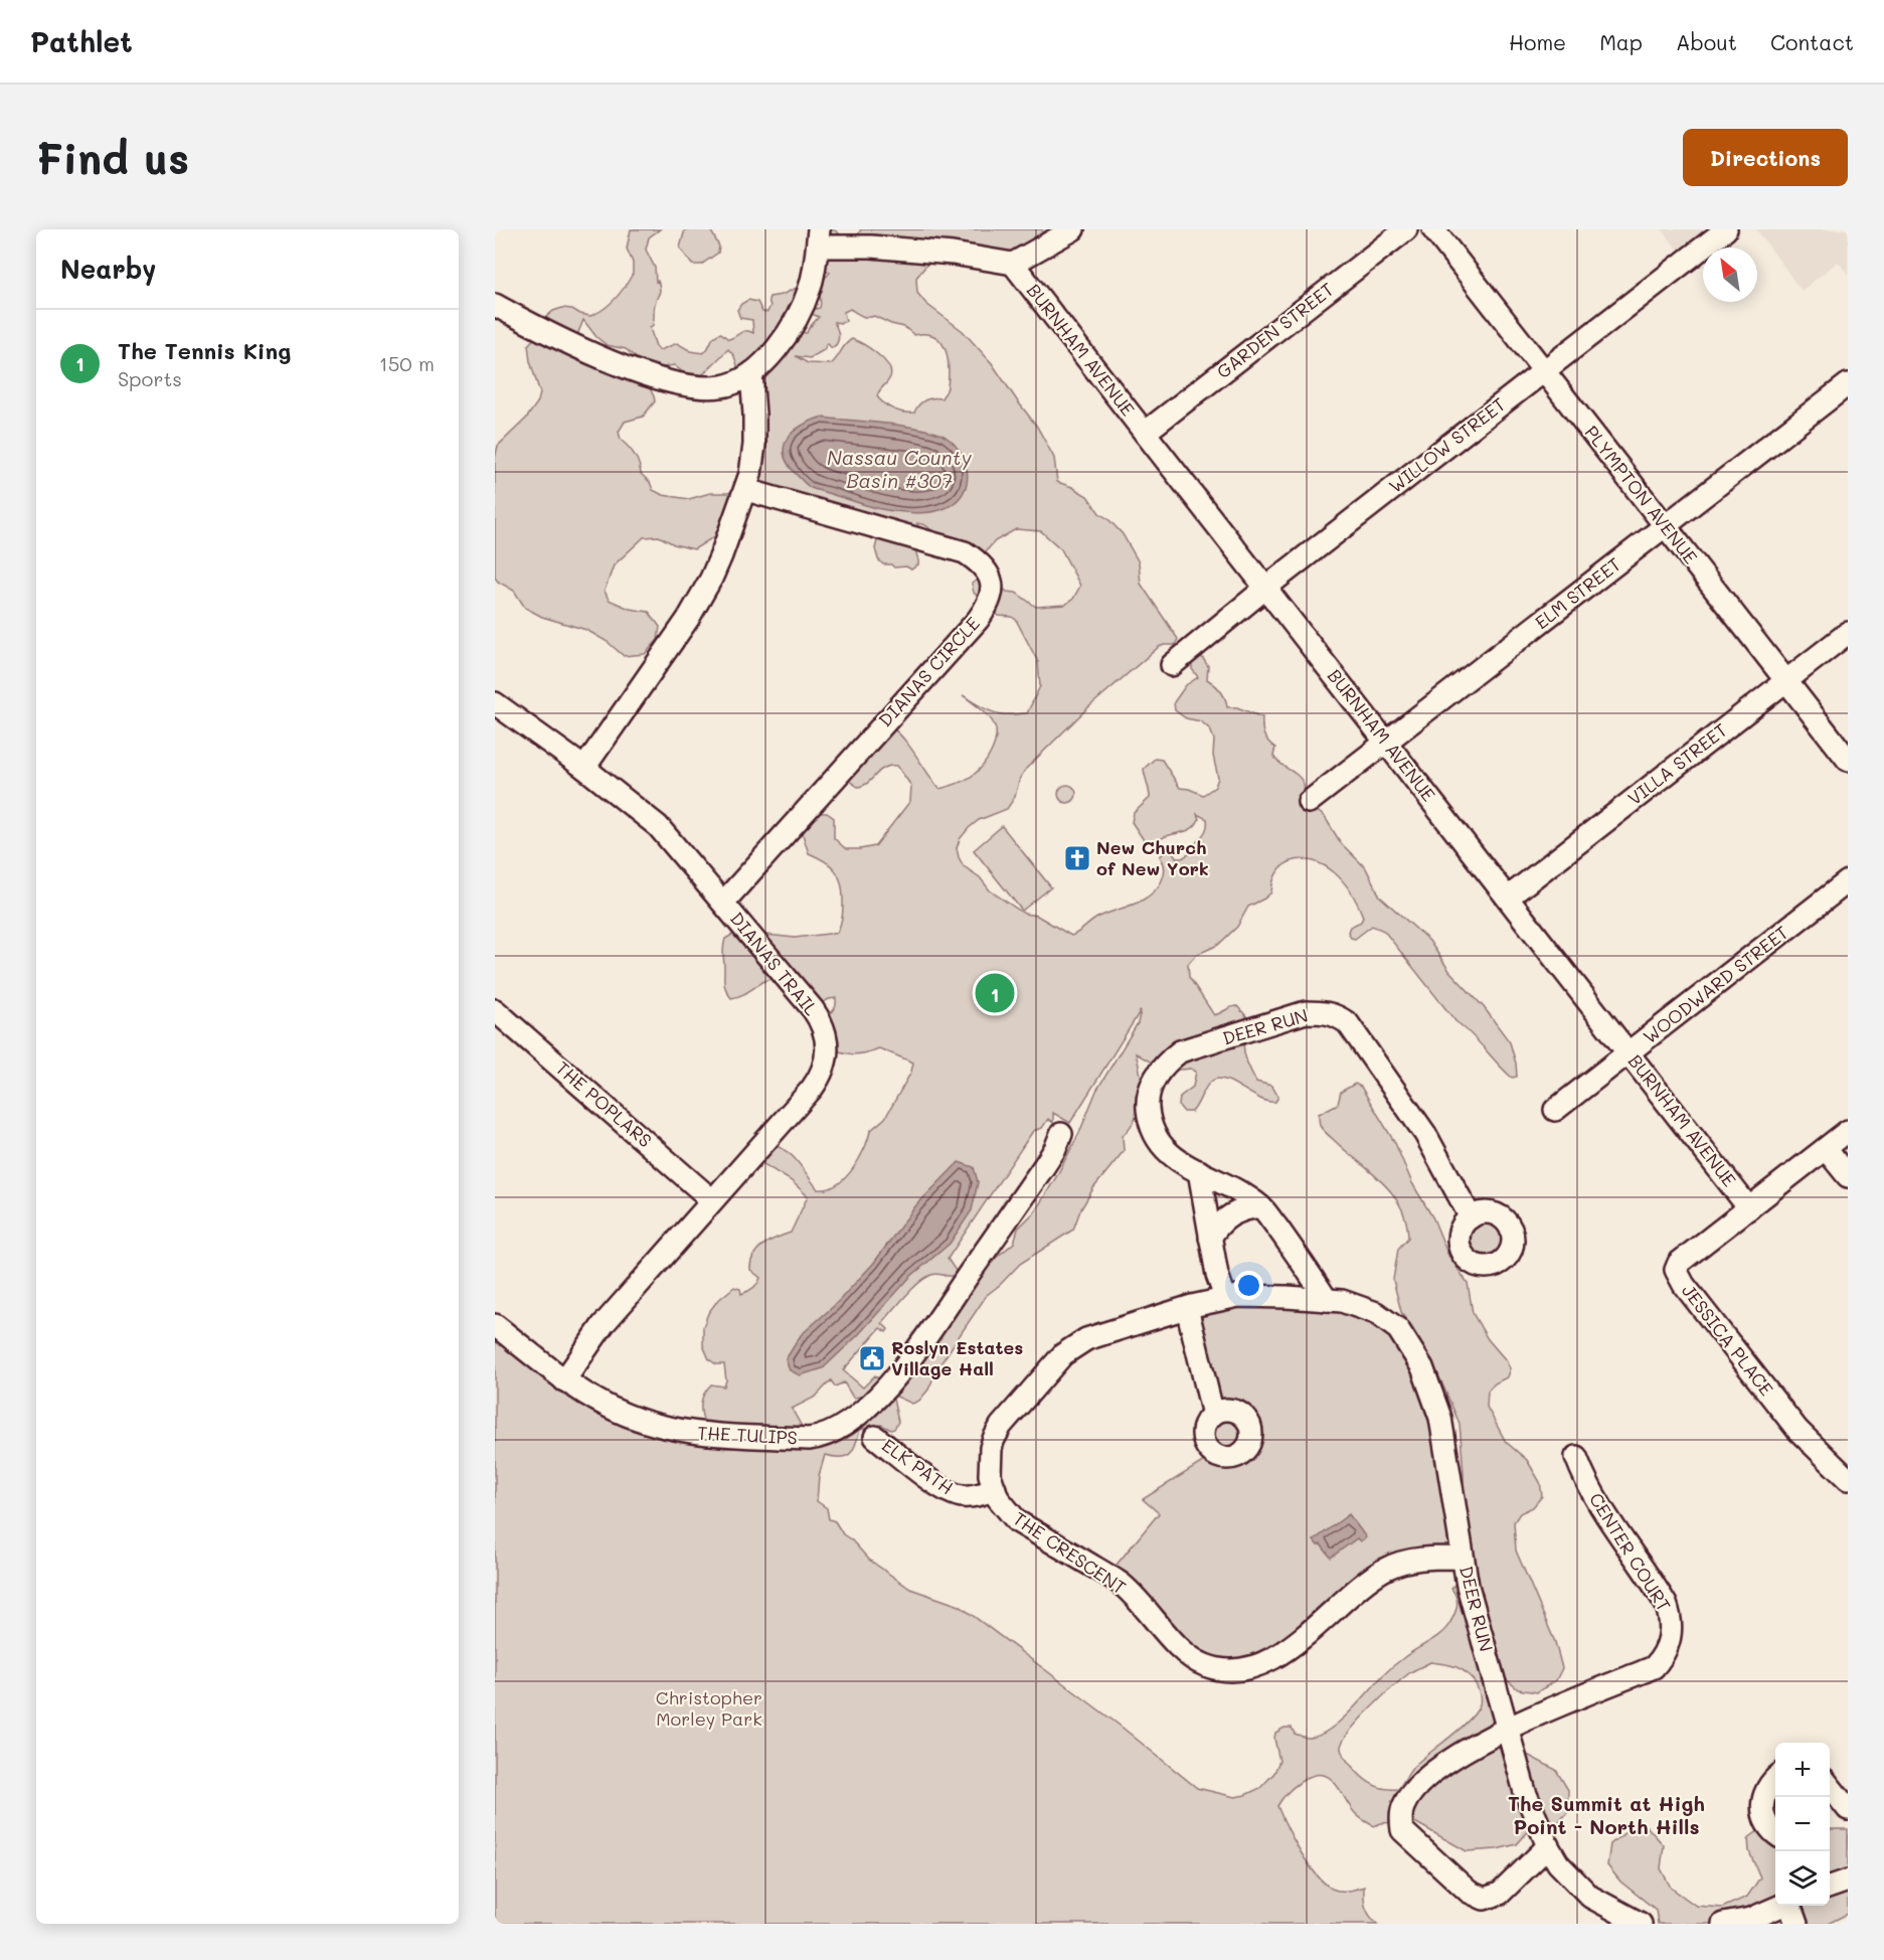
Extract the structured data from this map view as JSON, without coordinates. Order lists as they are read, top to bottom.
{
  "streets": {
    "street": [
      "GARDEN STREET",
      "BURNHAM AVENUE",
      "WILLOW STREET",
      "PLYMPTON AVENUE",
      "ELM STREET",
      "DIANAS CIRCLE",
      "VILLA STREET",
      "DIANAS TRAIL",
      "WOODWARD STREET",
      "DEER RUN",
      "THE POPLARS",
      "JESSICA PLACE",
      "THE TULIPS",
      "ELK PATH",
      "CENTER COURT",
      "THE CRESCENT"
    ]
  },
  "crossings": [
    ["GARDEN STREET", "BURNHAM AVENUE"],
    ["BURNHAM AVENUE", "WILLOW STREET"],
    ["BURNHAM AVENUE", "ELM STREET"],
    ["BURNHAM AVENUE", "VILLA STREET"],
    ["BURNHAM AVENUE", "WOODWARD STREET"],
    ["BURNHAM AVENUE", "JESSICA PLACE"],
    ["WILLOW STREET", "PLYMPTON AVENUE"],
    ["PLYMPTON AVENUE", "ELM STREET"],
    ["PLYMPTON AVENUE", "VILLA STREET"],
    ["DIANAS CIRCLE", "DIANAS TRAIL"],
    ["DIANAS TRAIL", "THE POPLARS"],
    ["DIANAS TRAIL", "THE TULIPS"],
    ["DEER RUN", "CENTER COURT"],
    ["DEER RUN", "THE CRESCENT"],
    ["ELK PATH", "THE CRESCENT"]
  ],
  "districts": ["The Summit at High Point - North Hills"],
  "water": ["Nassau County Basin #307"],
  "parks": ["Christopher Morley Park"],
  "places": {
    "church": ["New Church of New York"],
    "public building": ["Roslyn Estates Village Hall"]
  },
  "north": "top left",
  "page": {
    "header": "Pathlet",
    "nav": [
      "Home",
      "Map",
      "About",
      "Contact"
    ],
    "buttons": "Directions",
    "title": "Find us",
    "heading": "Nearby",
    "list": [
      {
        "mark": "1",
        "name": "The Tennis King",
        "note": "Sports",
        "value": "150 m"
      }
    ],
    "pins": "1",
    "map_buttons": ["+", "−"]
  }
}
